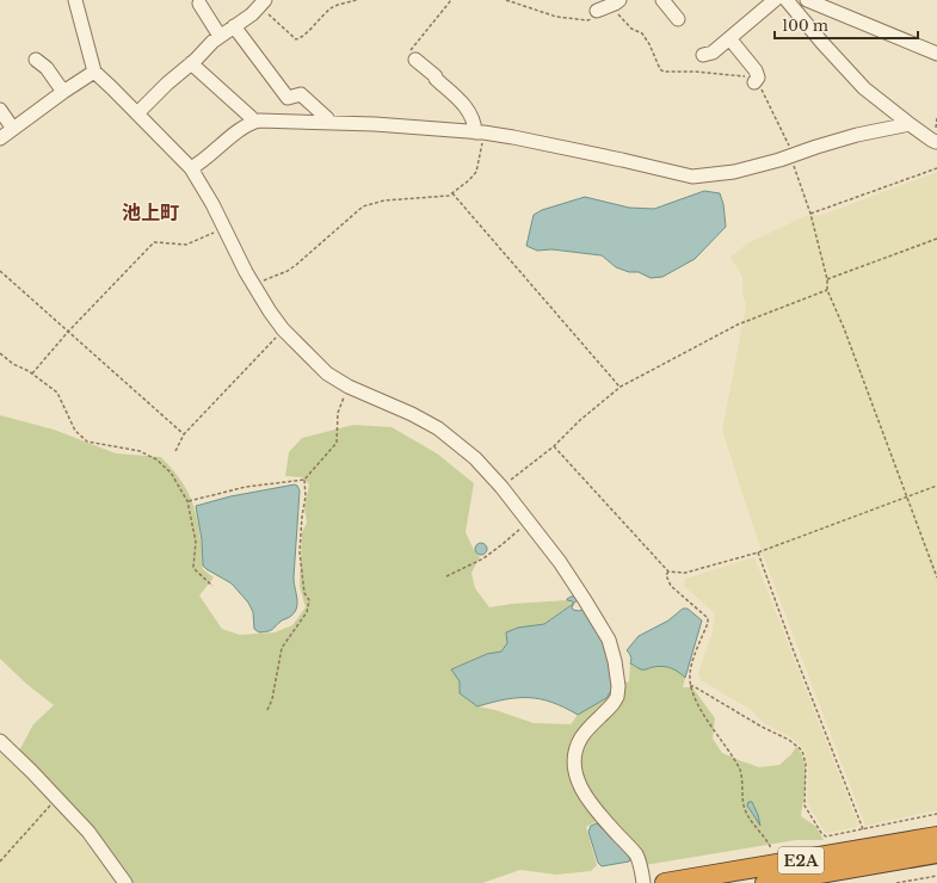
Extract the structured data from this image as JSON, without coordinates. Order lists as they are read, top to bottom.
{
  "streets": {
    "highway": ["E2A"]
  },
  "districts": ["池上町"],
  "scale_bar": "100 m"
}
